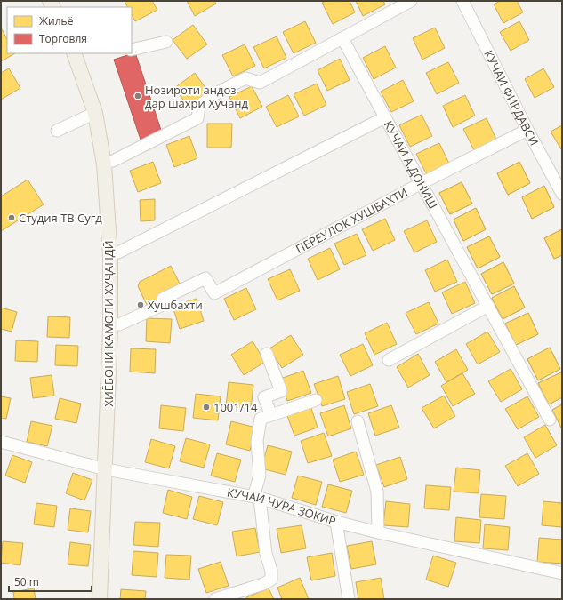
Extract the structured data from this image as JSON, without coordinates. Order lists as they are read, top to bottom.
{
  "streets": {
    "main road": ["ХИЁБОНИ КАМОЛИ ХУҶАНДӢ"],
    "street": [
      "КУЧАИ ФИРДАВСИ",
      "КУЧАИ А.ДОНИШ",
      "ПЕРЕУЛОК ХУШБАХТИ",
      "КУЧАИ ЧУРА ЗОКИР"
    ]
  },
  "crossings": [
    ["КУЧАИ ФИРДАВСИ", "ПЕРЕУЛОК ХУШБАХТИ"],
    ["КУЧАИ А.ДОНИШ", "ПЕРЕУЛОК ХУШБАХТИ"],
    ["КУЧАИ А.ДОНИШ", "ХИЁБОНИ КАМОЛИ ХУҶАНДӢ"],
    ["ПЕРЕУЛОК ХУШБАХТИ", "ХИЁБОНИ КАМОЛИ ХУҶАНДӢ"],
    ["ХИЁБОНИ КАМОЛИ ХУҶАНДӢ", "КУЧАИ ЧУРА ЗОКИР"]
  ],
  "places": [
    "Нозироти андоз дар шахри Хучанд",
    "Студия ТВ Сугд",
    "Хушбахти",
    "1001/14"
  ],
  "legend": ["Жильё", "Торговля"],
  "scale_bar": "50 m"
}
